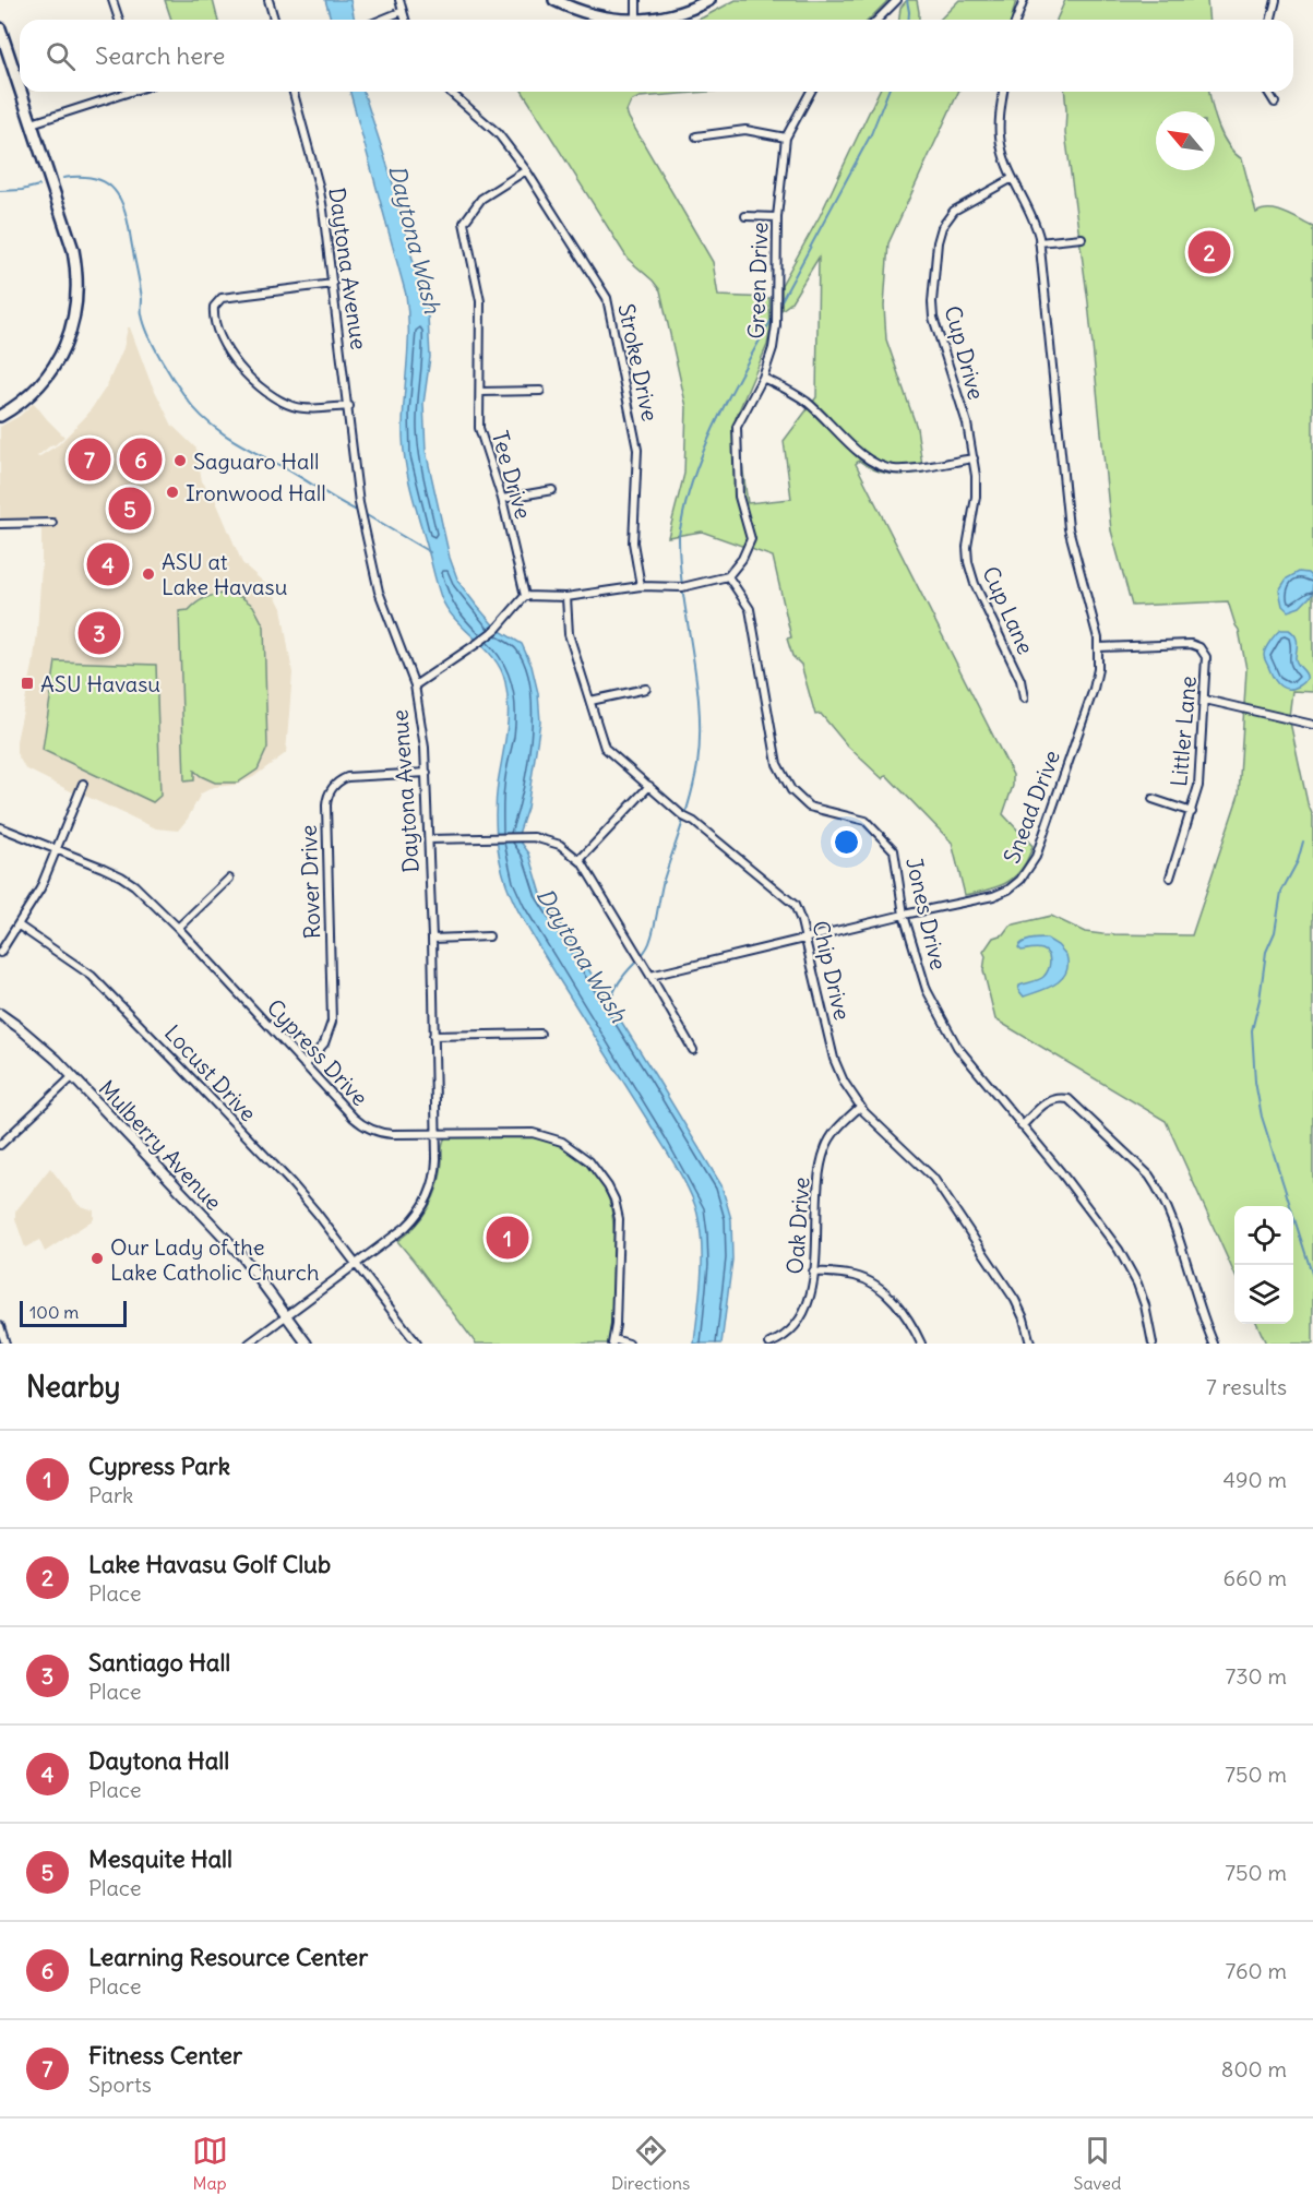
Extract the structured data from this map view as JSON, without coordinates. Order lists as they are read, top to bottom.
{
  "streets": {
    "street": [
      "Daytona Avenue",
      "Green Drive",
      "Cup Drive",
      "Stroke Drive",
      "Tee Drive",
      "Cup Lane",
      "Littler Lane",
      "Snead Drive",
      "Rover Drive",
      "Jones Drive",
      "Chip Drive",
      "Cypress Drive",
      "Locust Drive",
      "Mulberry Avenue",
      "Oak Drive"
    ]
  },
  "crossings": [
    ["Daytona Avenue", "Rover Drive"],
    ["Daytona Avenue", "Cypress Drive"],
    ["Daytona Avenue", "Locust Drive"],
    ["Daytona Avenue", "Mulberry Avenue"],
    ["Green Drive", "Jones Drive"],
    ["Cup Drive", "Cup Lane"],
    ["Cup Drive", "Snead Drive"],
    ["Stroke Drive", "Tee Drive"],
    ["Littler Lane", "Snead Drive"],
    ["Snead Drive", "Jones Drive"],
    ["Snead Drive", "Chip Drive"],
    ["Rover Drive", "Cypress Drive"],
    ["Chip Drive", "Oak Drive"]
  ],
  "water": ["Daytona Wash"],
  "places": {
    "other": [
      "Saguaro Hall",
      "Ironwood Hall",
      "ASU at Lake Havasu",
      "Our Lady of the Lake Catholic Church"
    ],
    "transit": ["ASU Havasu"]
  },
  "scale_bar": "100 m",
  "north": "top left",
  "page": {
    "search": "Search here",
    "pins": [
      "2",
      "6",
      "7",
      "5",
      "4",
      "3",
      "1"
    ],
    "scale": "100 m",
    "heading": ["Nearby", "7 results"],
    "list": [
      {
        "mark": "1",
        "name": "Cypress Park",
        "note": "Park",
        "value": "490 m"
      },
      {
        "mark": "2",
        "name": "Lake Havasu Golf Club",
        "note": "Place",
        "value": "660 m"
      },
      {
        "mark": "3",
        "name": "Santiago Hall",
        "note": "Place",
        "value": "730 m"
      },
      {
        "mark": "4",
        "name": "Daytona Hall",
        "note": "Place",
        "value": "750 m"
      },
      {
        "mark": "5",
        "name": "Mesquite Hall",
        "note": "Place",
        "value": "750 m"
      },
      {
        "mark": "6",
        "name": "Learning Resource Center",
        "note": "Place",
        "value": "760 m"
      },
      {
        "mark": "7",
        "name": "Fitness Center",
        "note": "Sports",
        "value": "800 m"
      }
    ],
    "nav": ["Map", "Directions", "Saved"]
  }
}
